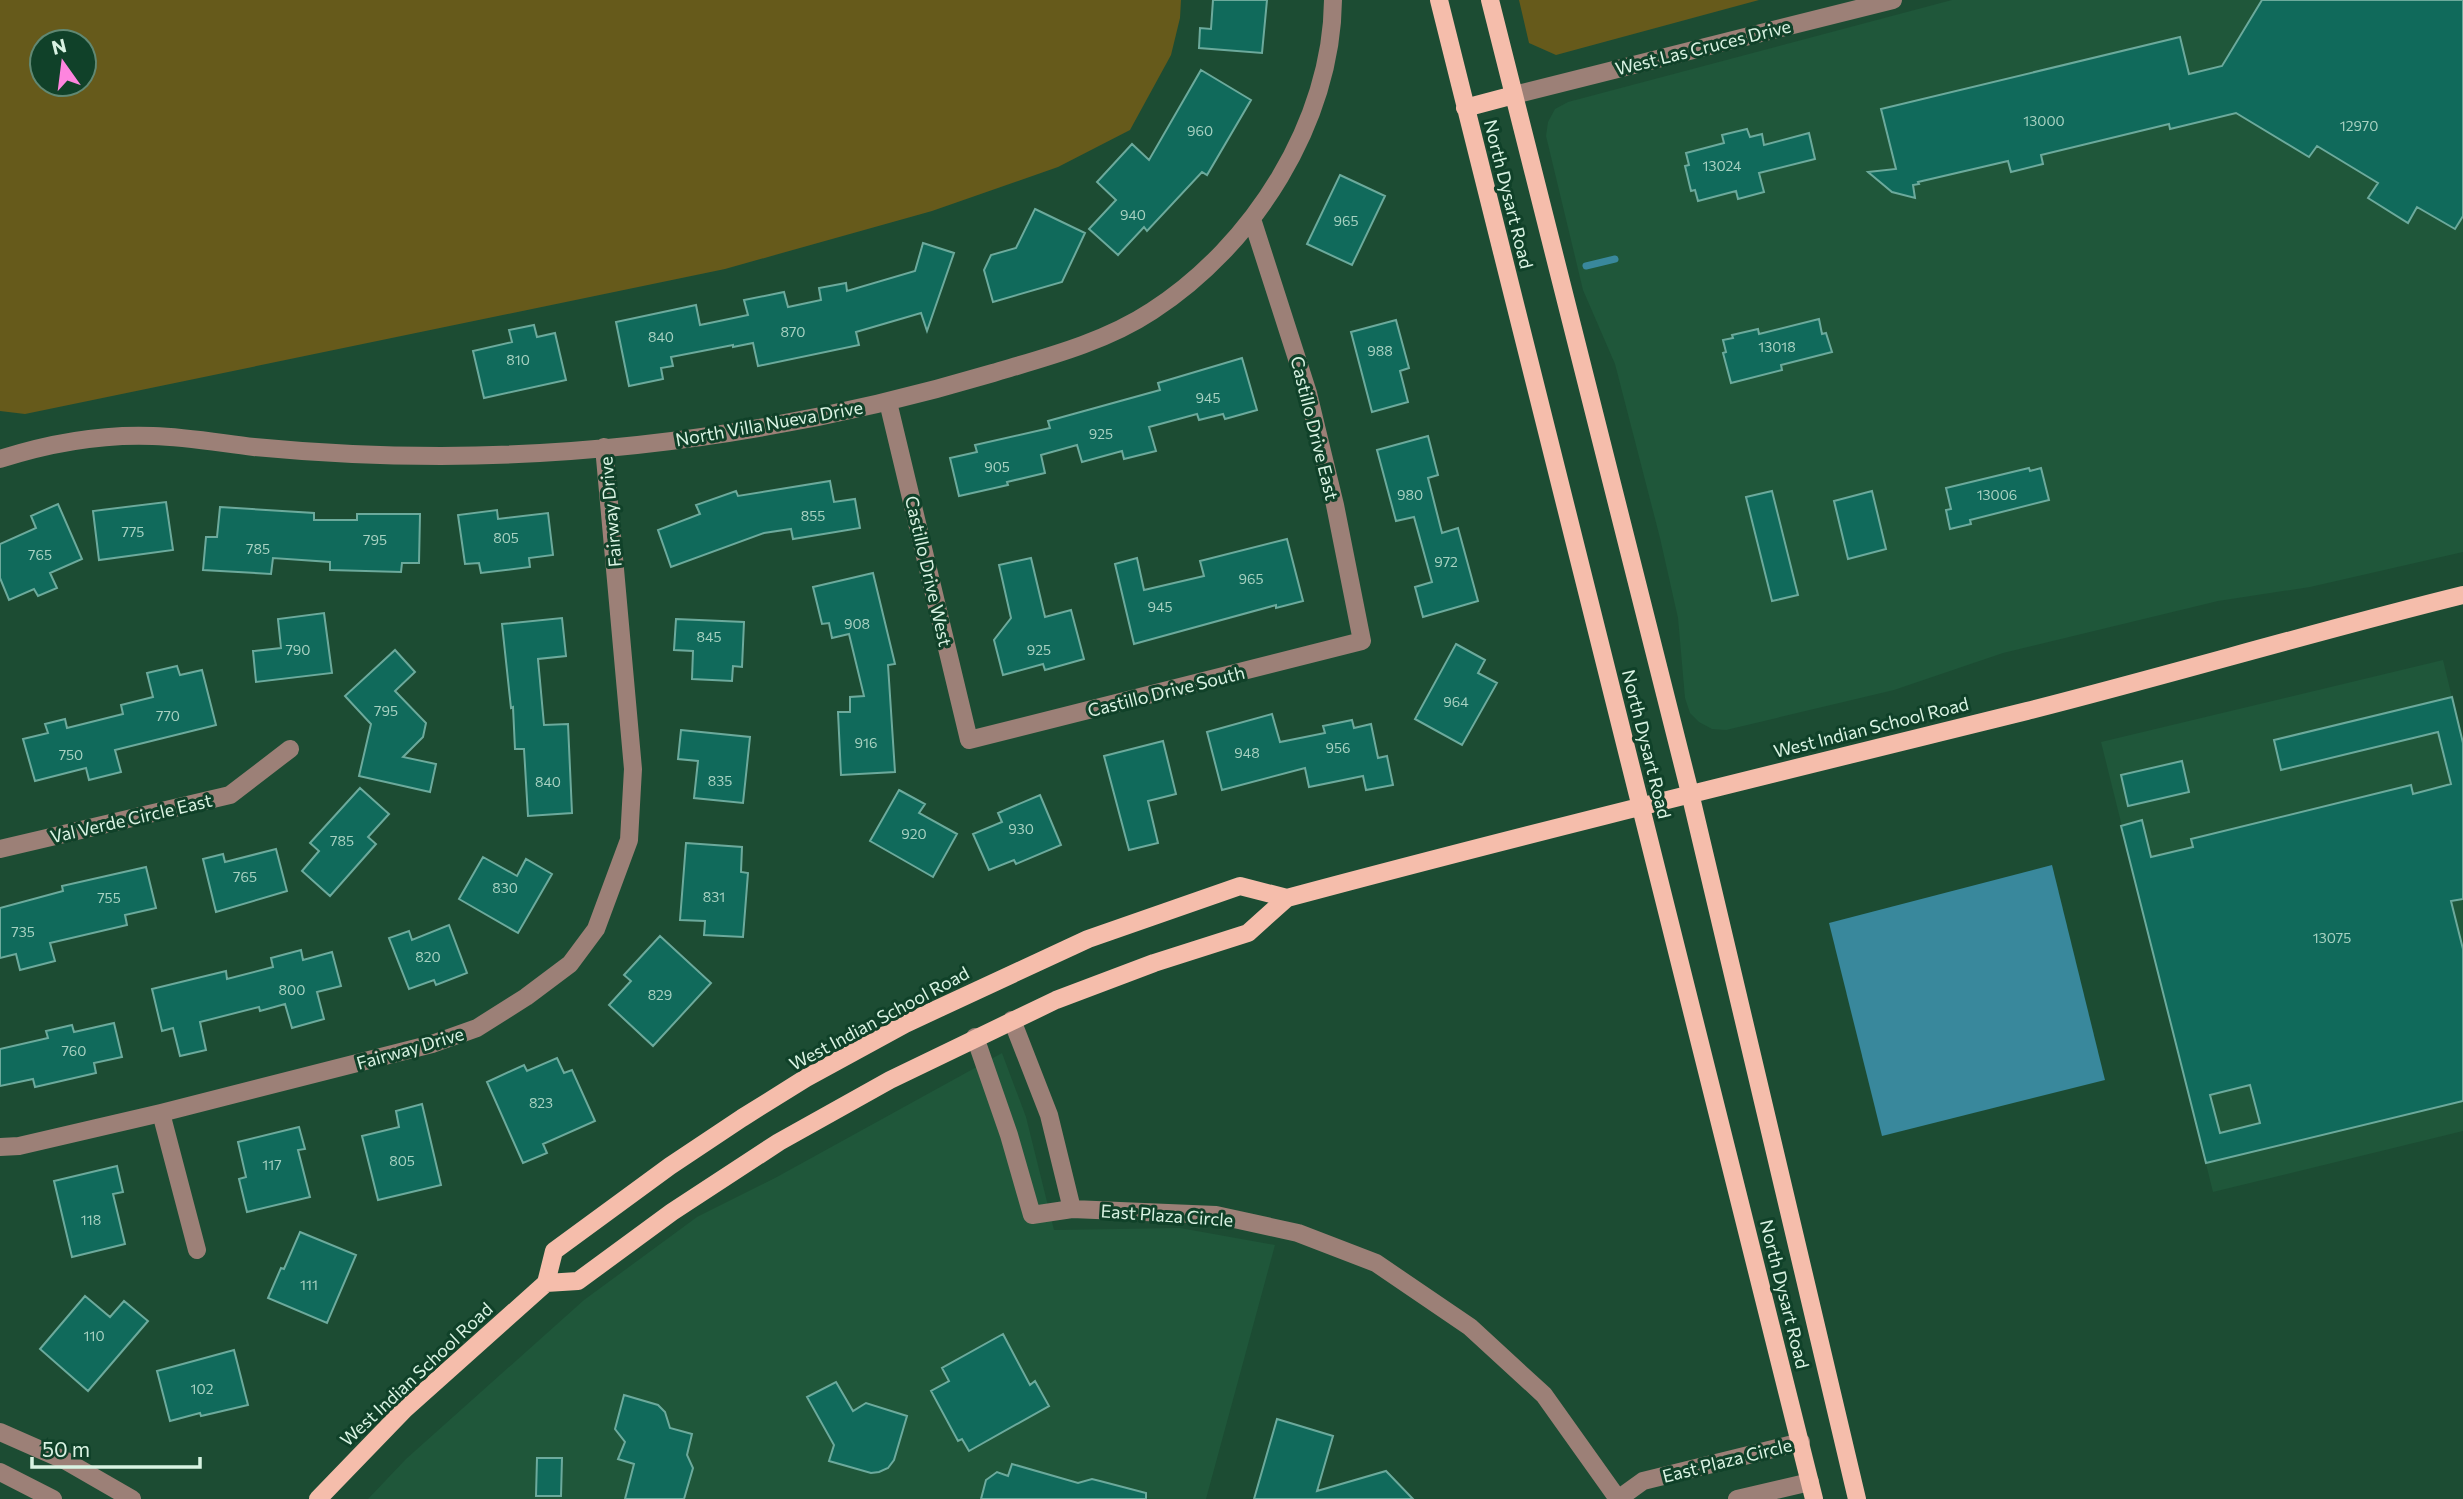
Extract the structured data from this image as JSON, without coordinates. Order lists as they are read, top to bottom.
{
  "streets": {
    "main road": ["North Dysart Road", "West Indian School Road"],
    "street": [
      "West Las Cruces Drive",
      "North Villa Nueva Drive",
      "Castillo Drive East",
      "Fairway Drive",
      "Castillo Drive West",
      "Castillo Drive South",
      "Val Verde Circle East",
      "East Plaza Circle"
    ]
  },
  "crossings": [
    ["West Las Cruces Drive", "North Dysart Road"],
    ["North Dysart Road", "West Indian School Road"],
    ["North Dysart Road", "East Plaza Circle"],
    ["North Villa Nueva Drive", "Castillo Drive East"],
    ["North Villa Nueva Drive", "Fairway Drive"],
    ["North Villa Nueva Drive", "Castillo Drive West"],
    ["Castillo Drive East", "Castillo Drive South"],
    ["Castillo Drive West", "Castillo Drive South"],
    ["West Indian School Road", "East Plaza Circle"]
  ],
  "house_numbers": [
    "13000",
    "12970",
    "960",
    "13024",
    "940",
    "965",
    "870",
    "840",
    "13018",
    "988",
    "810",
    "945",
    "925",
    "905",
    "980",
    "13006",
    "855",
    "775",
    "805",
    "795",
    "785",
    "765",
    "972",
    "965",
    "945",
    "908",
    "845",
    "790",
    "925",
    "964",
    "795",
    "770",
    "916",
    "956",
    "948",
    "750",
    "835",
    "840",
    "930",
    "920",
    "785",
    "765",
    "830",
    "831",
    "755",
    "735",
    "13075",
    "820",
    "800",
    "829",
    "760",
    "823",
    "805",
    "117",
    "118",
    "111",
    "110",
    "102"
  ],
  "scale_bar": "50 m",
  "north": "top"
}
